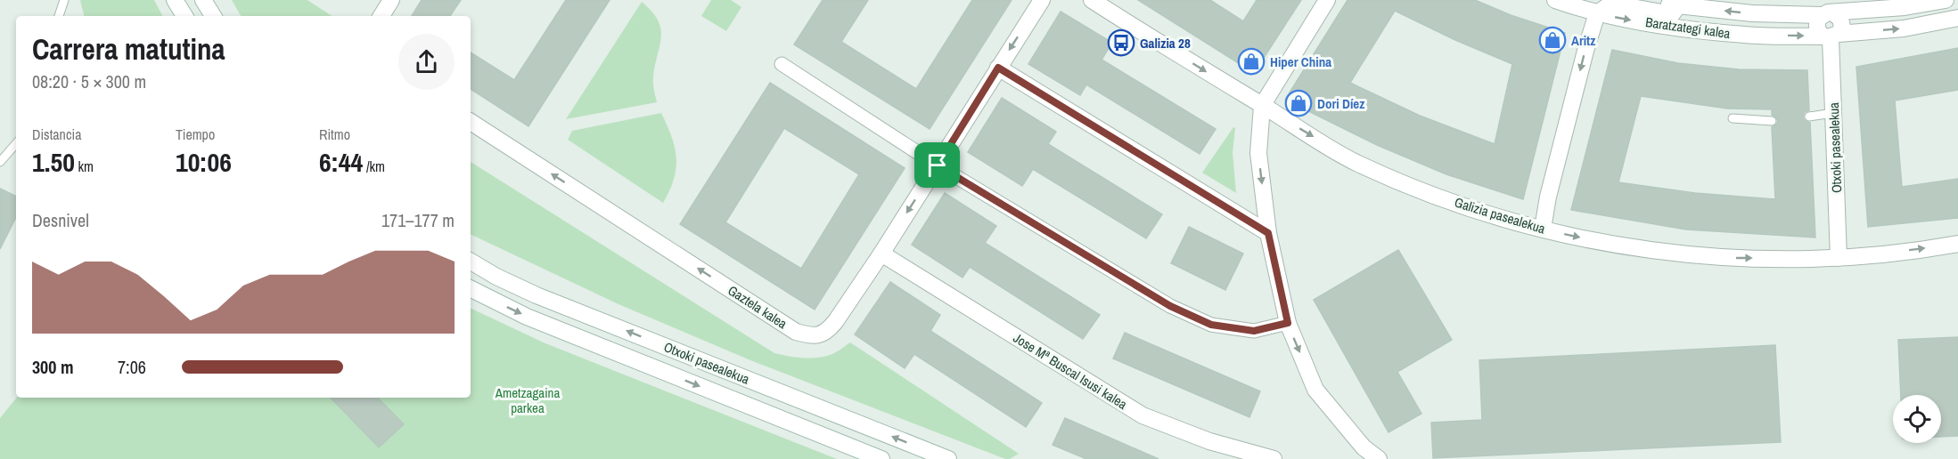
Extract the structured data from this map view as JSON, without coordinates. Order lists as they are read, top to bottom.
{
  "streets": {
    "street": [
      "Baratzategi kalea",
      "Otxoki pasealekua",
      "Galizia pasealekua",
      "Gaztela kalea",
      "Jose Mª Buscal Isusi kalea"
    ]
  },
  "crossings": [
    ["Baratzategi kalea", "Otxoki pasealekua"],
    ["Otxoki pasealekua", "Galizia pasealekua"],
    ["Gaztela kalea", "Jose Mª Buscal Isusi kalea"]
  ],
  "one_way": ["Galizia pasealekua"],
  "parks": ["Ametzagaina parkea"],
  "places": {
    "shop": ["Aritz", "Hiper China", "Dori Díez"],
    "bus stop": ["Galizia 28"]
  },
  "page": {
    "heading": ["Carrera matutina", "08:20 · 5 × 300 m"],
    "stats": [
      ["Distancia", "1.50 km"],
      ["Tiempo", "10:06"],
      ["Ritmo", "6:44 /km"]
    ],
    "chart": ["Desnivel", "171–177 m"],
    "list": [
      {
        "name": "300 m",
        "note": "7:06"
      }
    ]
  }
}
